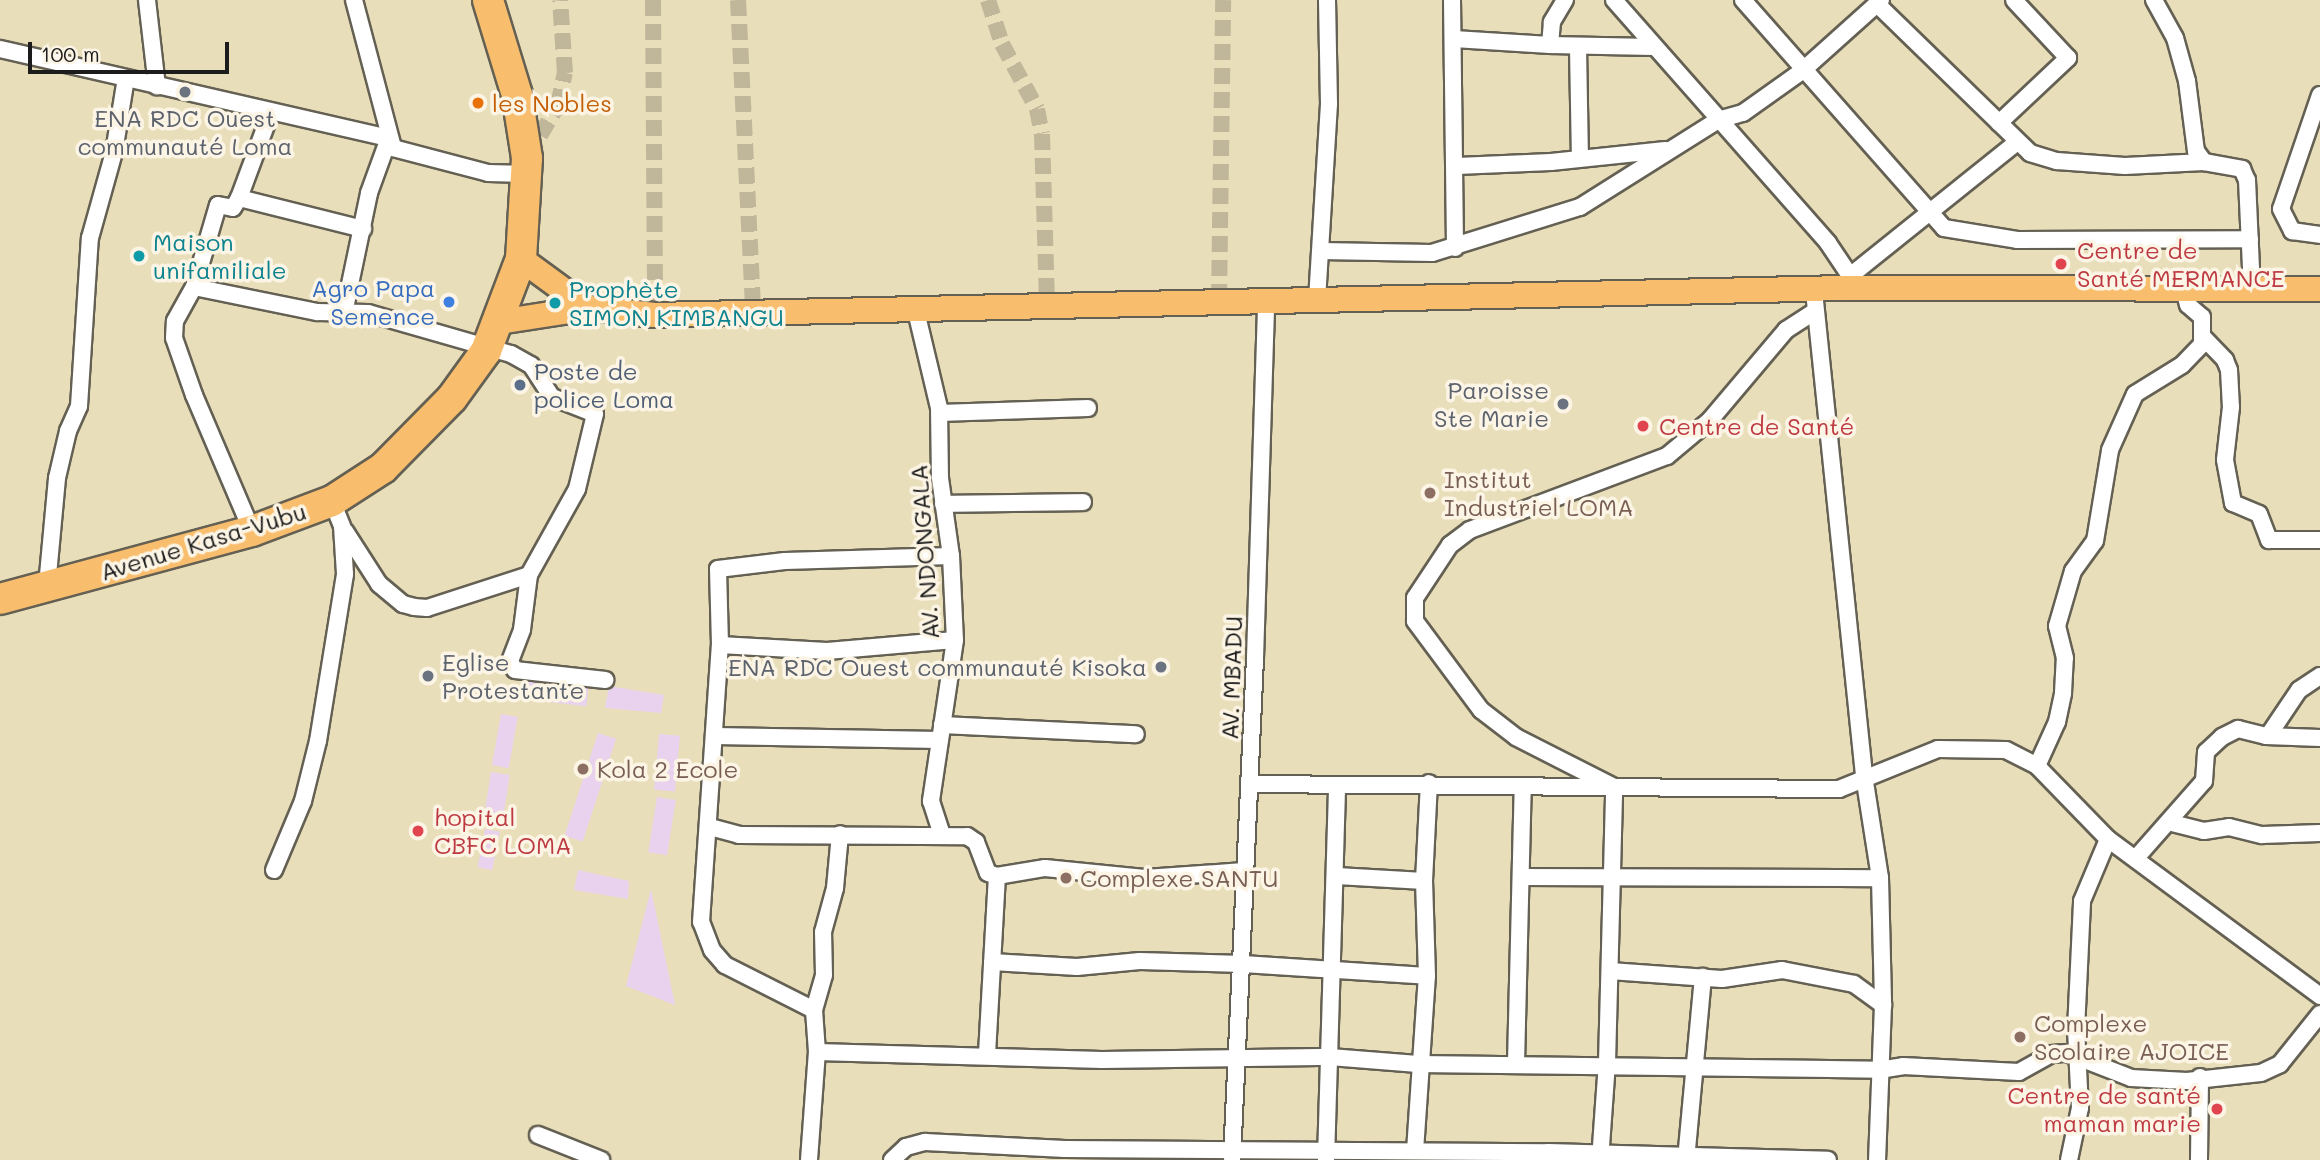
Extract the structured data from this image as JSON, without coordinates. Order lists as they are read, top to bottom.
{
  "streets": {
    "highway": ["Avenue Kasa-Vubu"],
    "street": ["AV. NDONGALA", "AV. MBADU"]
  },
  "places": [
    "ENA RDC Ouest communauté Loma",
    "les Nobles",
    "Maison unifamiliale",
    "Centre de Santé MERMANCE",
    "Agro Papa Semence",
    "Prophète SIMON KIMBANGU",
    "Poste de police Loma",
    "Paroisse Ste Marie",
    "Centre de Santé",
    "Institut Industriel LOMA",
    "ENA RDC Ouest communauté Kisoka",
    "Eglise Protestante",
    "Kola 2 Ecole",
    "hopital CBFC LOMA",
    "Complexe SANTU",
    "Complexe Scolaire AJOICE",
    "Centre de santé maman marie"
  ],
  "scale_bar": "100 m"
}
